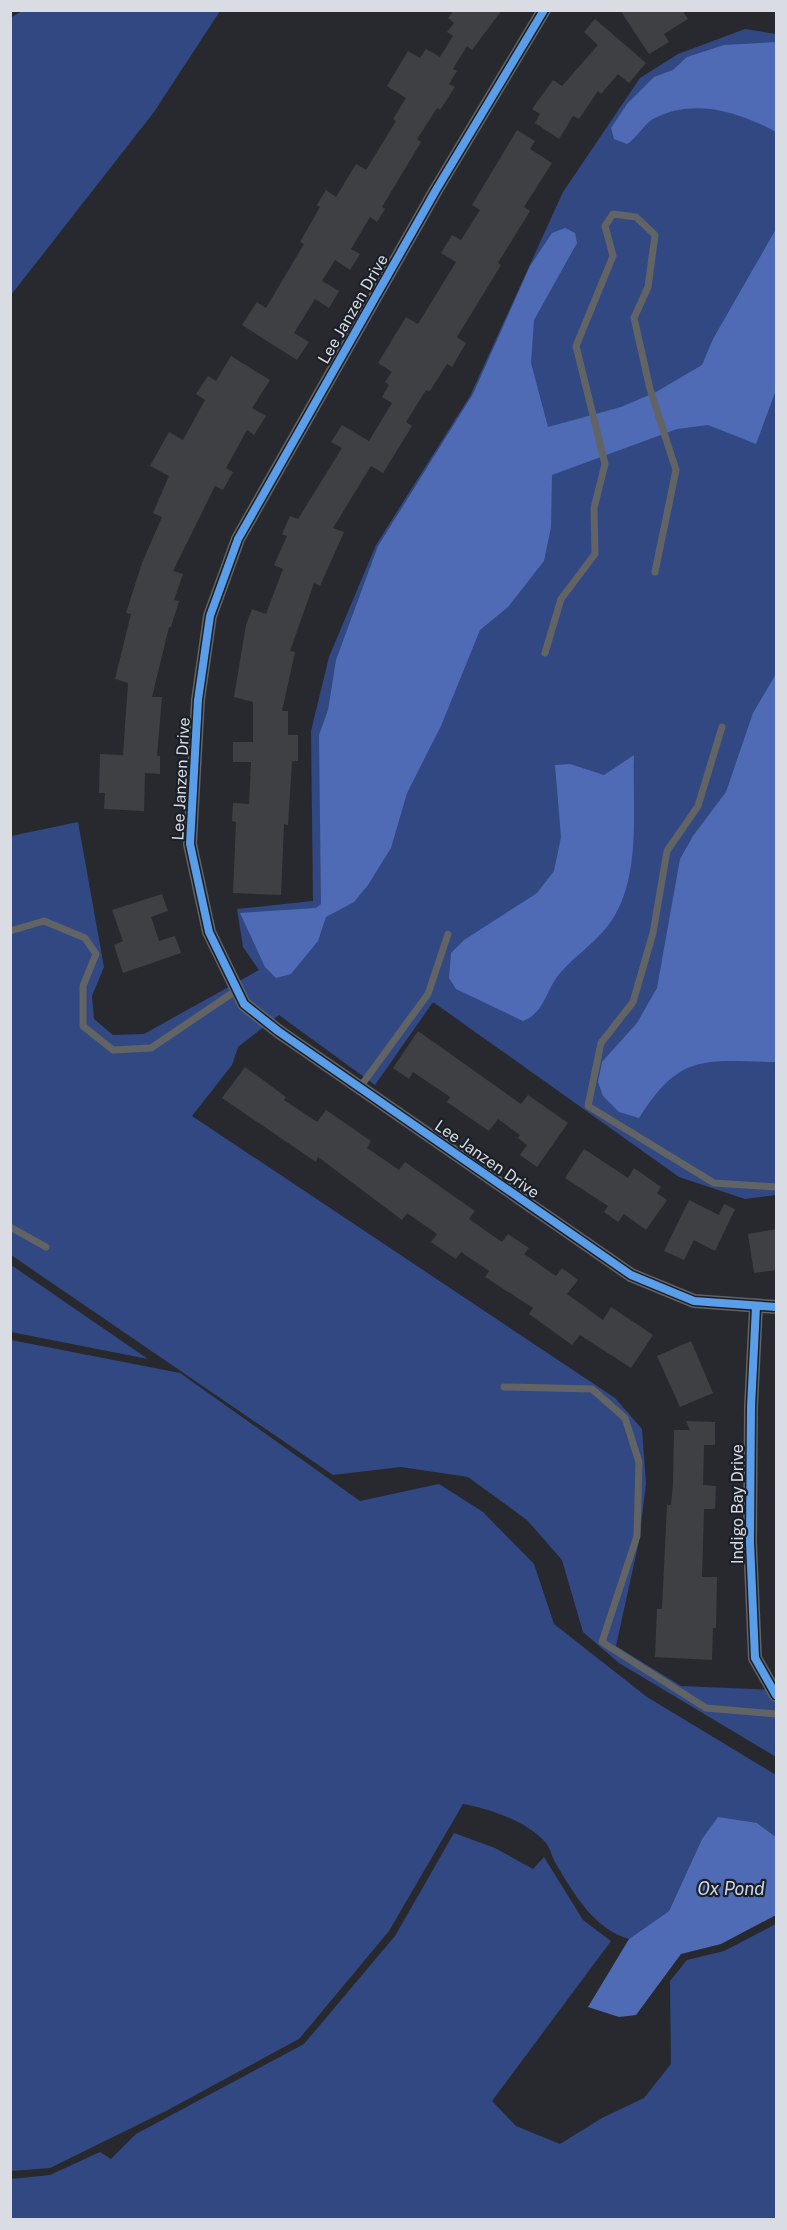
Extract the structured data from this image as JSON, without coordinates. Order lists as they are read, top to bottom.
{
  "streets": {
    "street": ["Lee Janzen Drive", "Indigo Bay Drive"]
  },
  "crossings": [
    ["Lee Janzen Drive", "Indigo Bay Drive"]
  ],
  "water": ["Ox Pond"]
}
